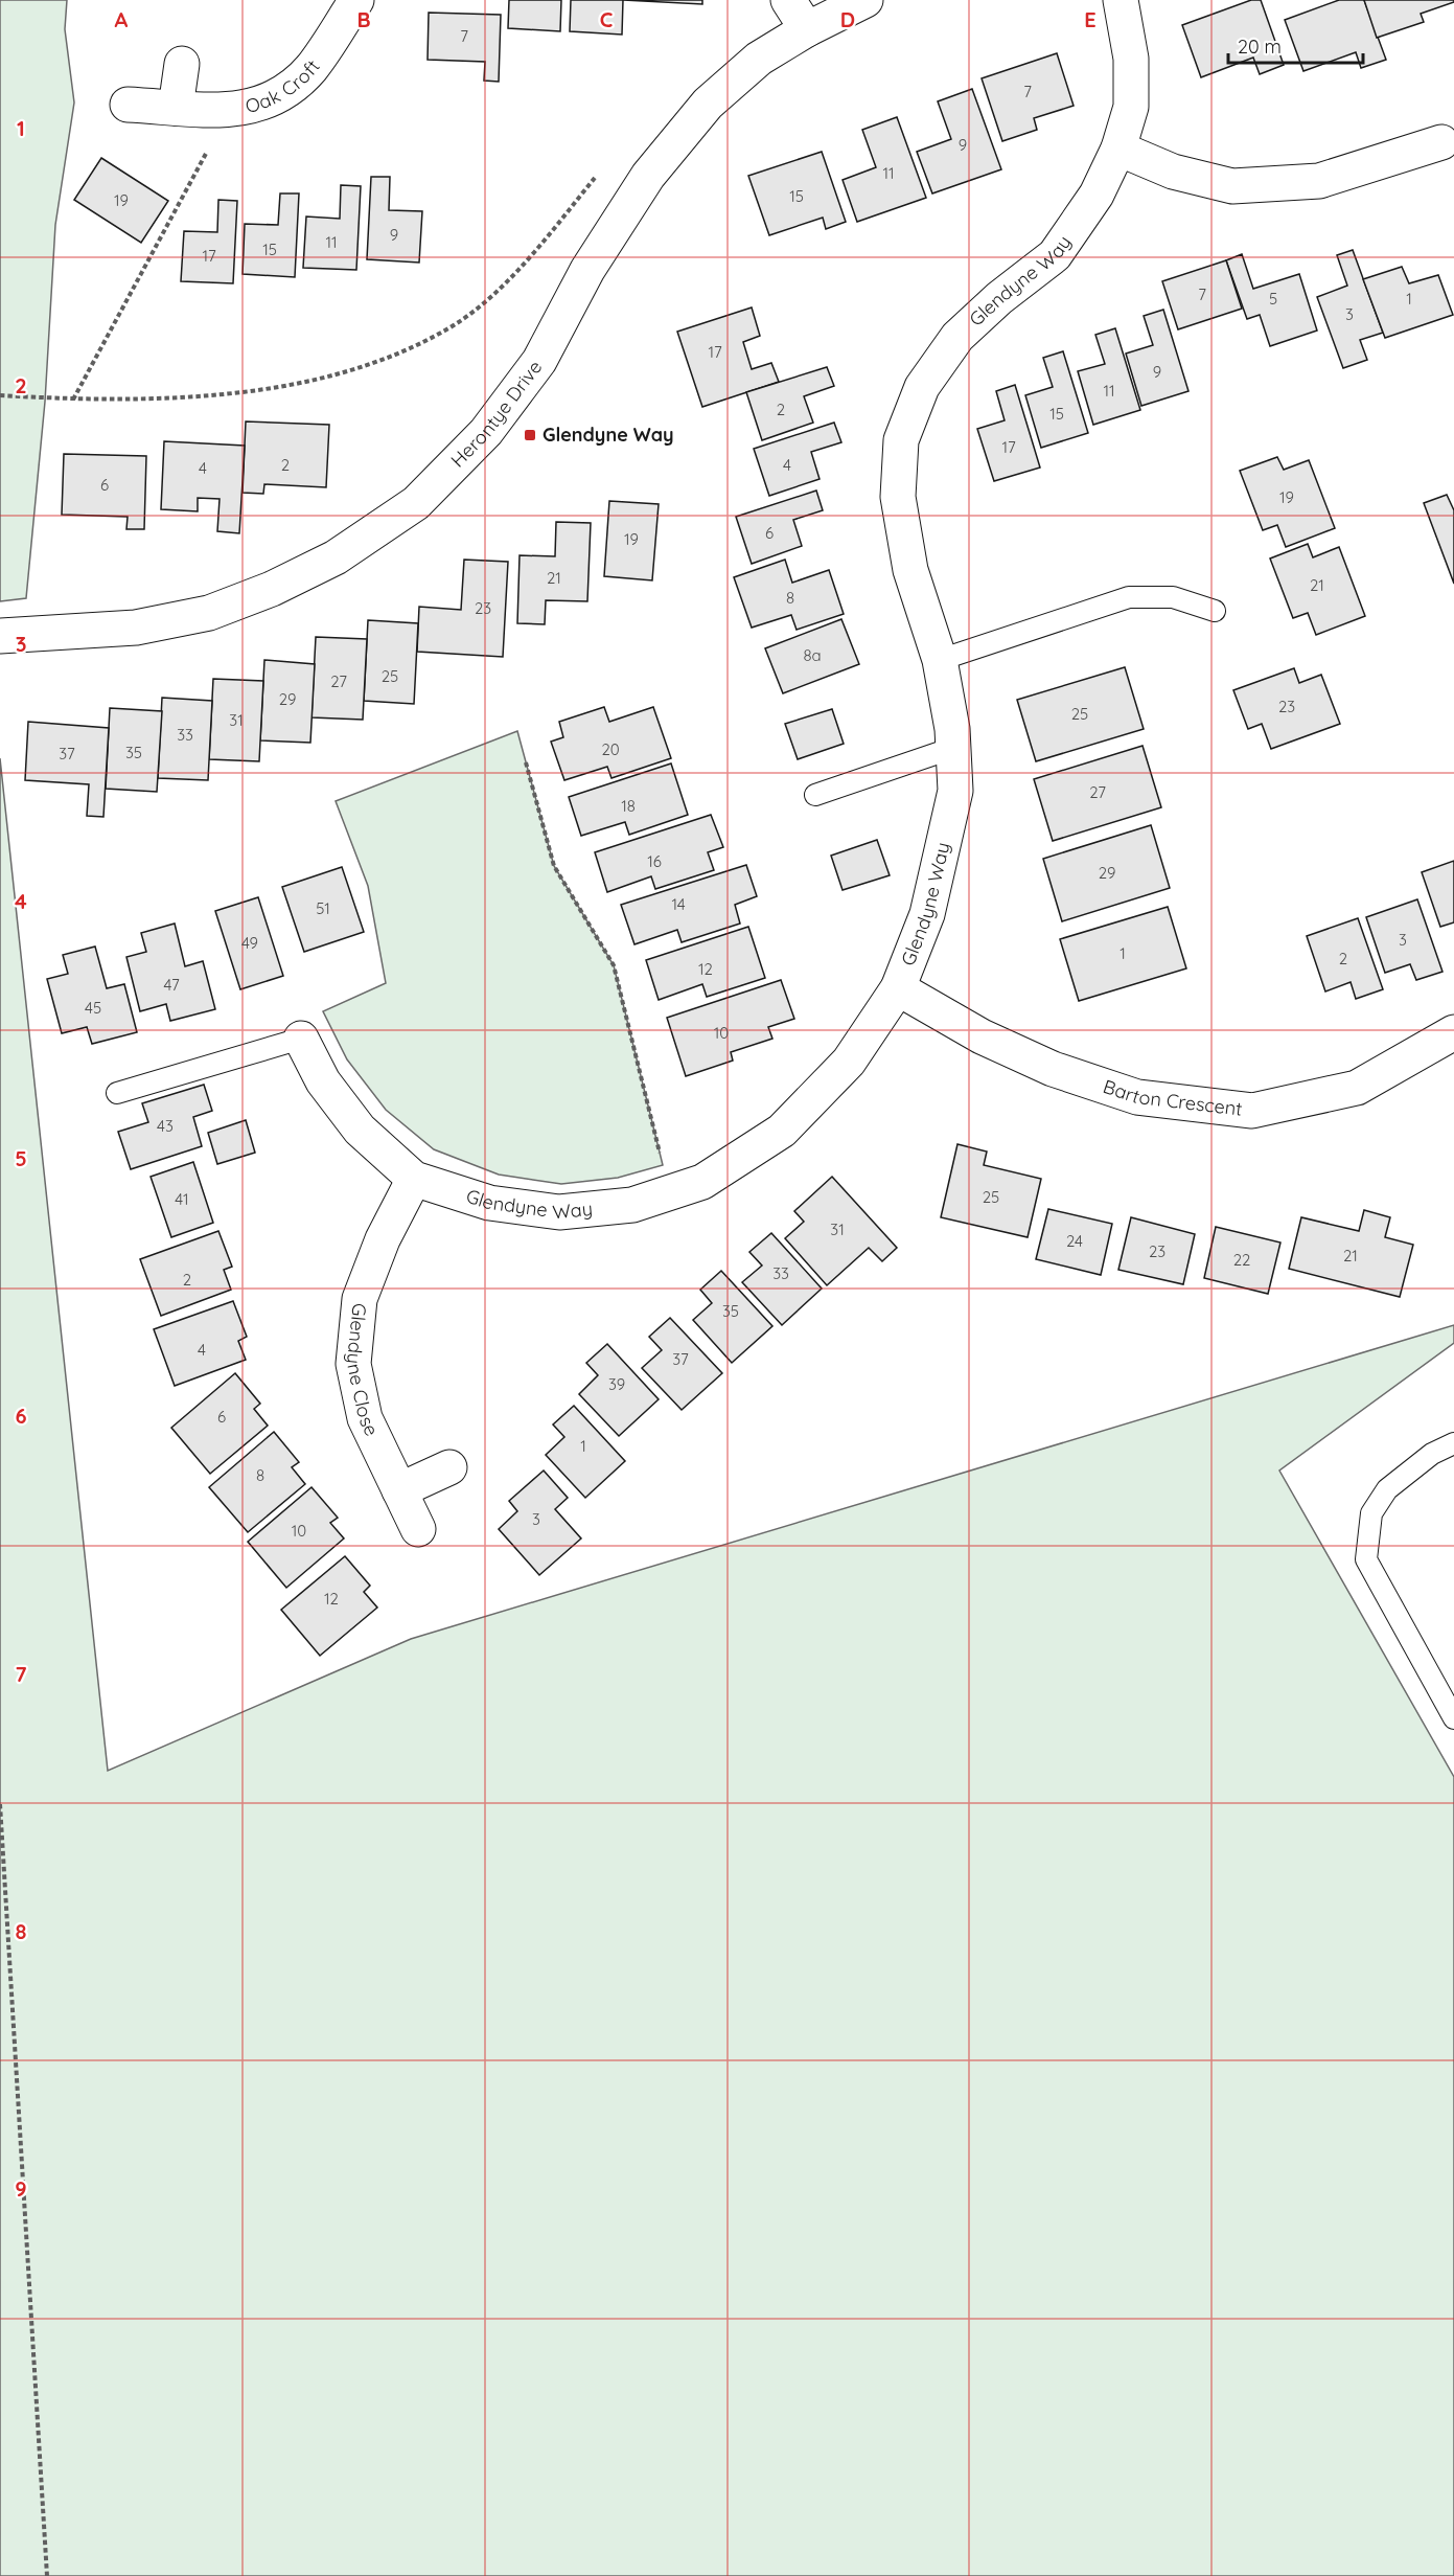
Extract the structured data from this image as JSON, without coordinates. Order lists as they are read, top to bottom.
{
  "streets": {
    "street": [
      "Oak Croft",
      "Glendyne Way",
      "Herontye Drive",
      "Barton Crescent",
      "Glendyne Close"
    ]
  },
  "crossings": [
    ["Glendyne Way", "Barton Crescent"],
    ["Glendyne Way", "Glendyne Close"]
  ],
  "places": {
    "transit": ["Glendyne Way"]
  },
  "house_numbers": [
    "7",
    "7",
    "9",
    "11",
    "15",
    "19",
    "9",
    "11",
    "15",
    "17",
    "7",
    "5",
    "1",
    "3",
    "17",
    "9",
    "11",
    "2",
    "15",
    "17",
    "2",
    "4",
    "4",
    "6",
    "19",
    "6",
    "19",
    "21",
    "21",
    "8",
    "23",
    "8a",
    "25",
    "27",
    "29",
    "23",
    "25",
    "31",
    "33",
    "20",
    "35",
    "37",
    "27",
    "18",
    "16",
    "29",
    "14",
    "51",
    "3",
    "49",
    "1",
    "2",
    "12",
    "47",
    "45",
    "10",
    "43",
    "25",
    "41",
    "31",
    "24",
    "23",
    "21",
    "22",
    "33",
    "2",
    "35",
    "4",
    "37",
    "39",
    "6",
    "1",
    "8",
    "3",
    "10",
    "12"
  ],
  "scale_bar": "20 m",
  "grid": {
    "columns": [
      "A",
      "B",
      "C",
      "D",
      "E"
    ],
    "rows": [
      "1",
      "2",
      "3",
      "4",
      "5",
      "6",
      "7",
      "8",
      "9"
    ]
  }
}
